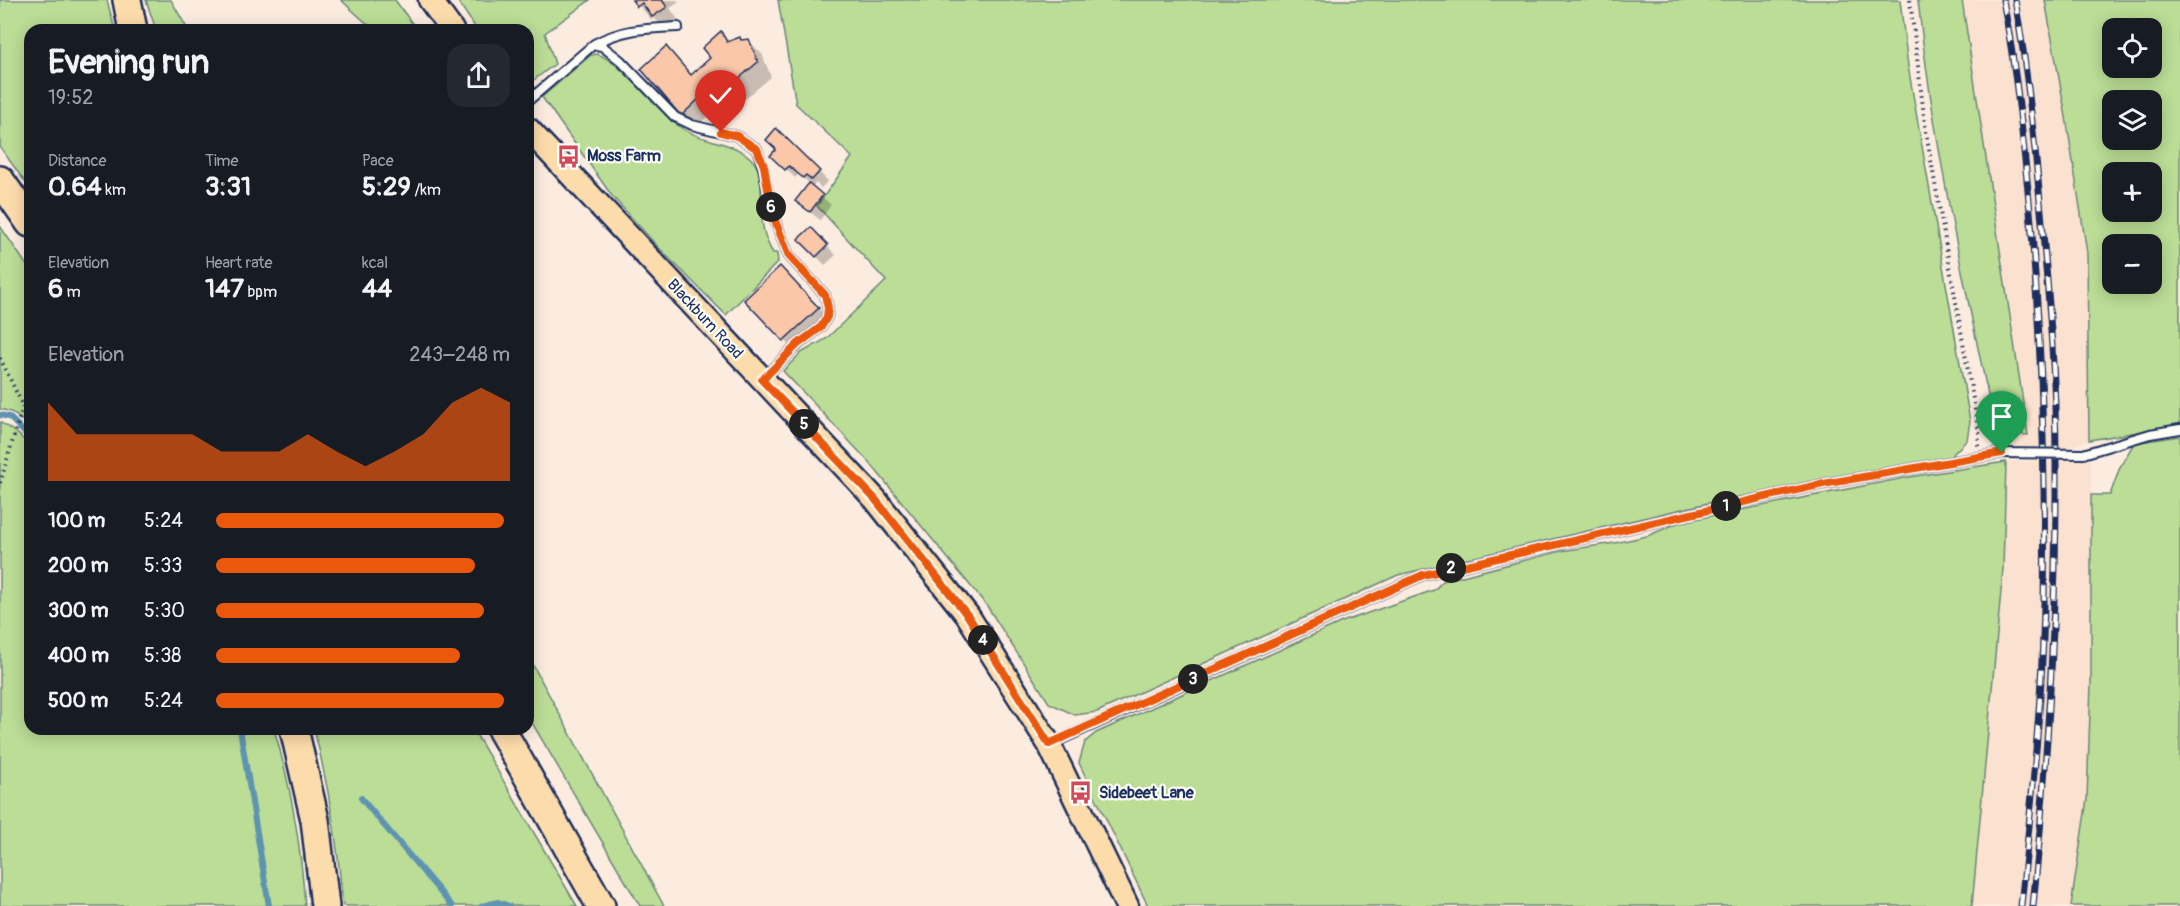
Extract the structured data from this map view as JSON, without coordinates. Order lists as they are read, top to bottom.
{
  "streets": {
    "main road": ["Blackburn Road"]
  },
  "places": {
    "bus stop": ["Moss Farm", "Sidebeet Lane"]
  },
  "page": {
    "map_buttons": ["+", "−"],
    "heading": ["Evening run", "19:52"],
    "stats": [
      ["Distance", "0.64 km"],
      ["Time", "3:31"],
      ["Pace", "5:29 /km"],
      ["Elevation", "6 m"],
      ["Heart rate", "147 bpm"],
      ["kcal", "44"]
    ],
    "pins": [
      "6",
      "5",
      "1",
      "2",
      "4",
      "3"
    ],
    "chart": ["Elevation", "243–248 m"],
    "list": [
      {
        "name": "100 m",
        "note": "5:24"
      },
      {
        "name": "200 m",
        "note": "5:33"
      },
      {
        "name": "300 m",
        "note": "5:30"
      },
      {
        "name": "400 m",
        "note": "5:38"
      },
      {
        "name": "500 m",
        "note": "5:24"
      }
    ]
  }
}
